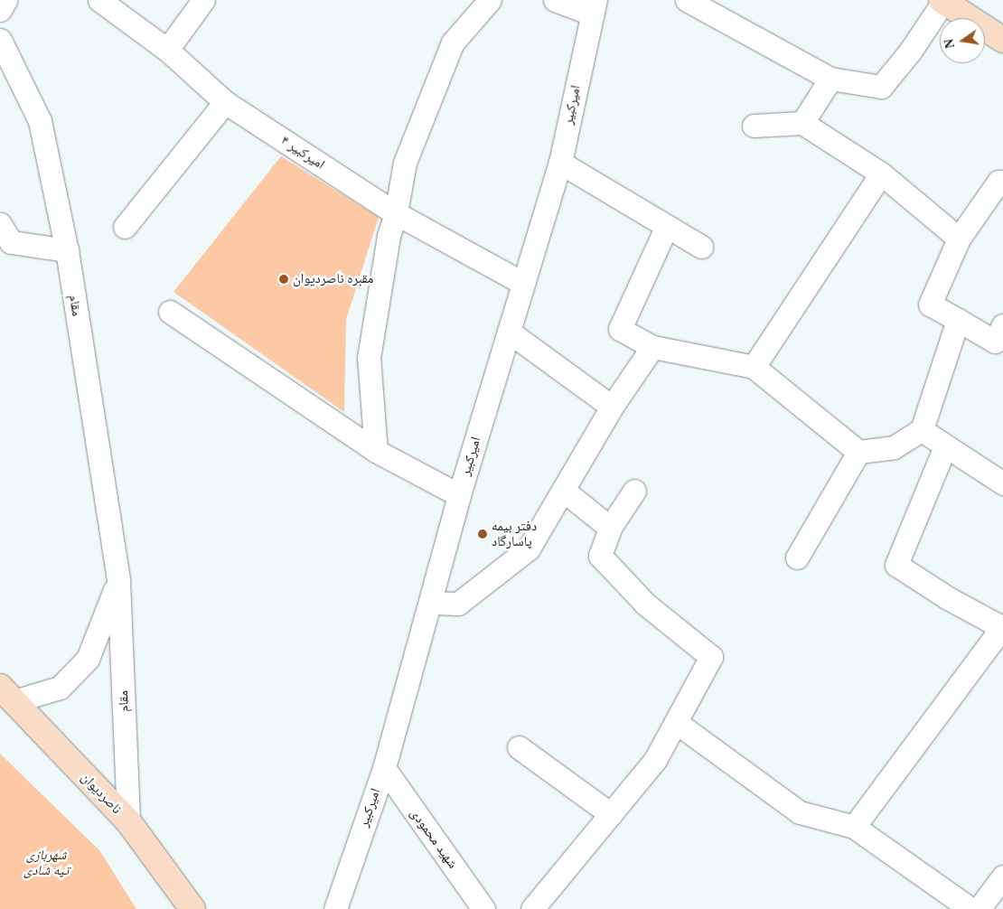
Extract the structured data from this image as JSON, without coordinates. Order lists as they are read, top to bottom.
{
  "streets": {
    "main road": ["ناصردیوان"],
    "street": [
      "امیرکبیر",
      "امیرکبیر ۴",
      "مقام",
      "شهید محمودی"
    ]
  },
  "crossings": [
    ["امیرکبیر", "امیرکبیر ۴"],
    ["امیرکبیر", "شهید محمودی"],
    ["مقام", "ناصردیوان"]
  ],
  "parks": ["شهربازی تپه شادی"],
  "places": ["مقبره ناصردیوان", "دفتر بیمه پاسارگاد"],
  "north": "left"
}
